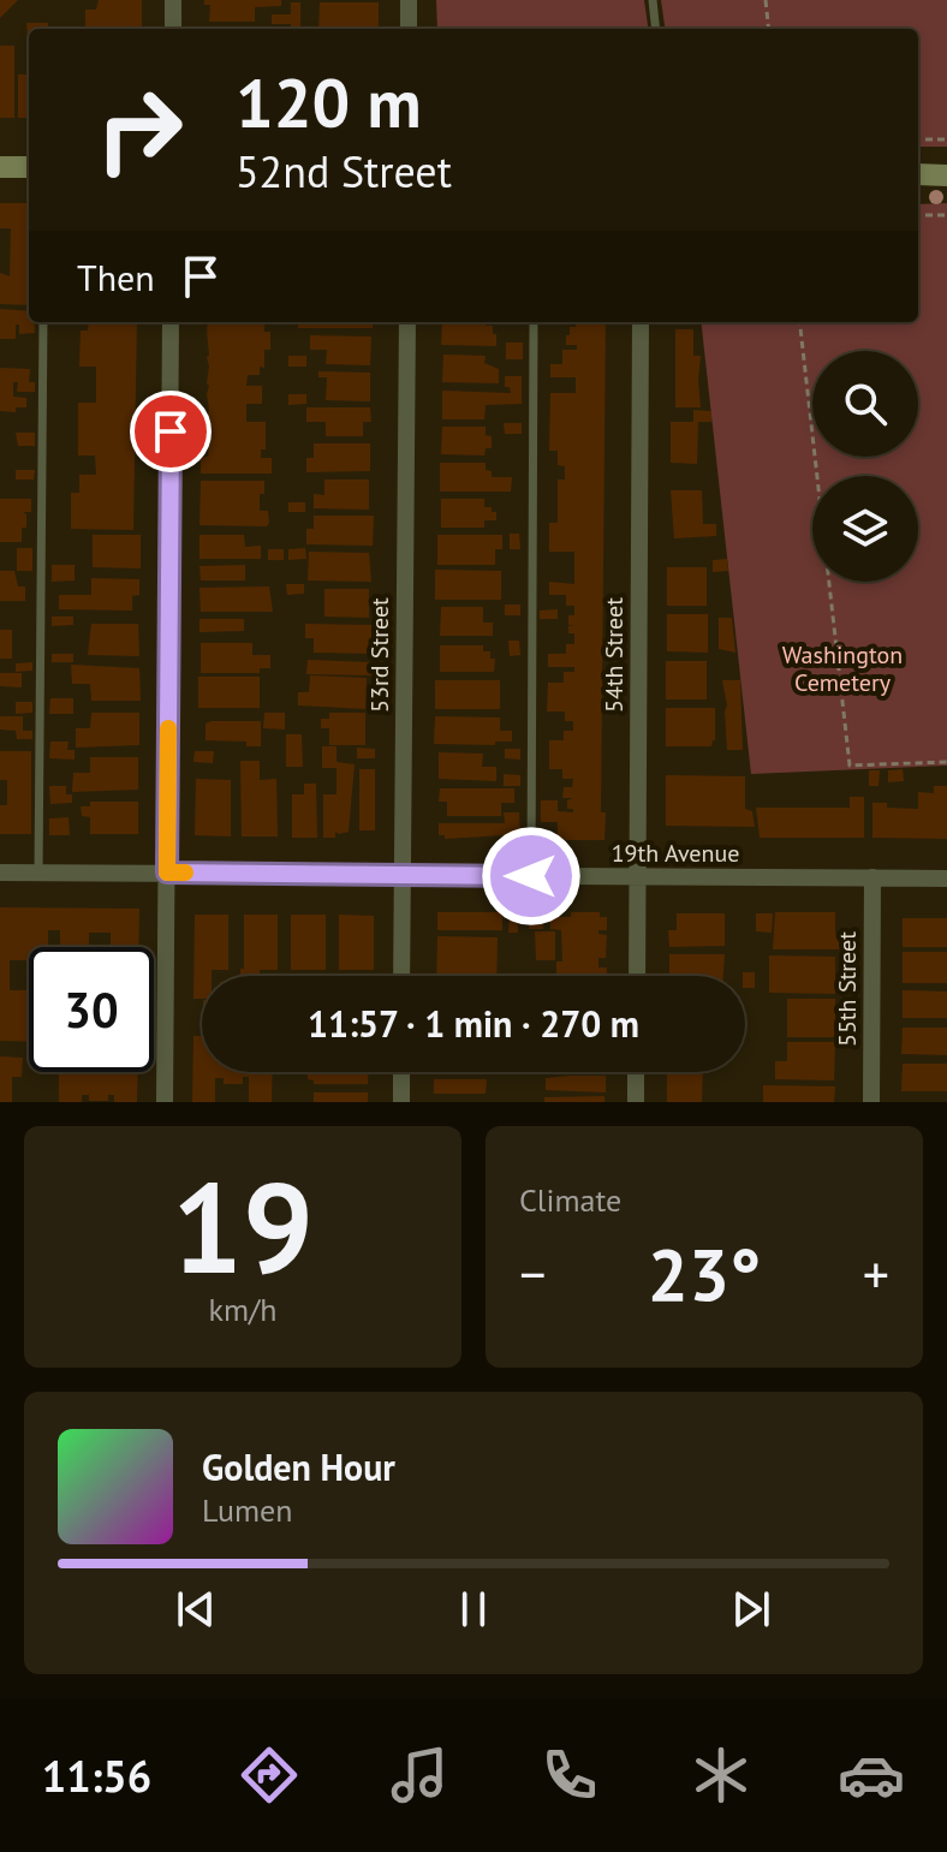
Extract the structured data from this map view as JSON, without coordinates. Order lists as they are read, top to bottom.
{
  "streets": {
    "street": [
      "53rd Street",
      "54th Street",
      "19th Avenue",
      "55th Street"
    ]
  },
  "crossings": [
    ["53rd Street", "19th Avenue"],
    ["54th Street", "19th Avenue"],
    ["19th Avenue", "55th Street"]
  ],
  "parks": ["Washington Cemetery"],
  "page": {
    "turn": ["120 m", "52nd Street"],
    "then": "Then",
    "limit": "30",
    "trip": "11:57 · 1 min · 270 m",
    "tile": [
      ["19", "km/h"],
      "Climate"
    ],
    "heat": ["−", "23°", "+"],
    "song": ["Golden Hour", "Lumen"],
    "tabs": "11:56"
  }
}
